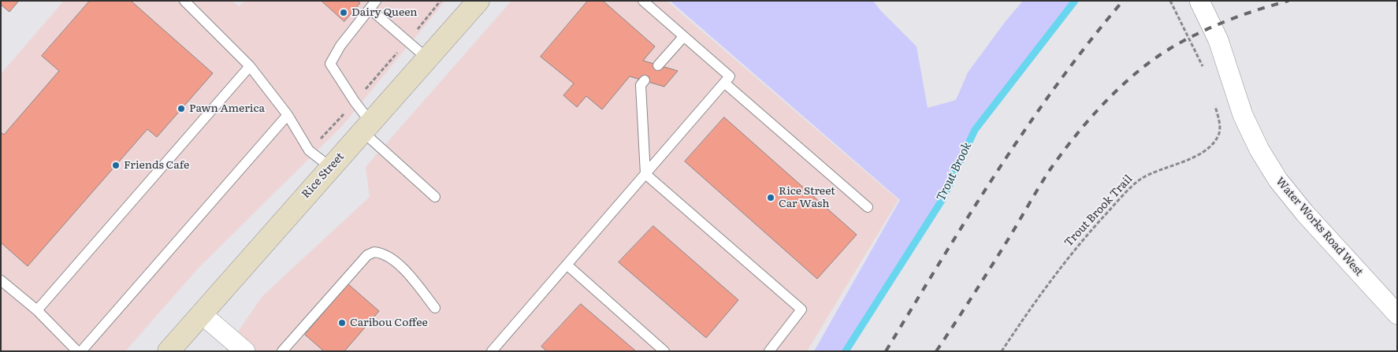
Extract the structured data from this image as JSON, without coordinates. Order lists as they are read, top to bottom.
{
  "streets": {
    "main road": ["Rice Street"],
    "street": ["Water Works Road West"],
    "path": ["Trout Brook Trail"]
  },
  "water": ["Trout Brook"],
  "places": [
    "Dairy Queen",
    "Pawn America",
    "Friends Cafe",
    "Rice Street Car Wash",
    "Caribou Coffee"
  ]
}
